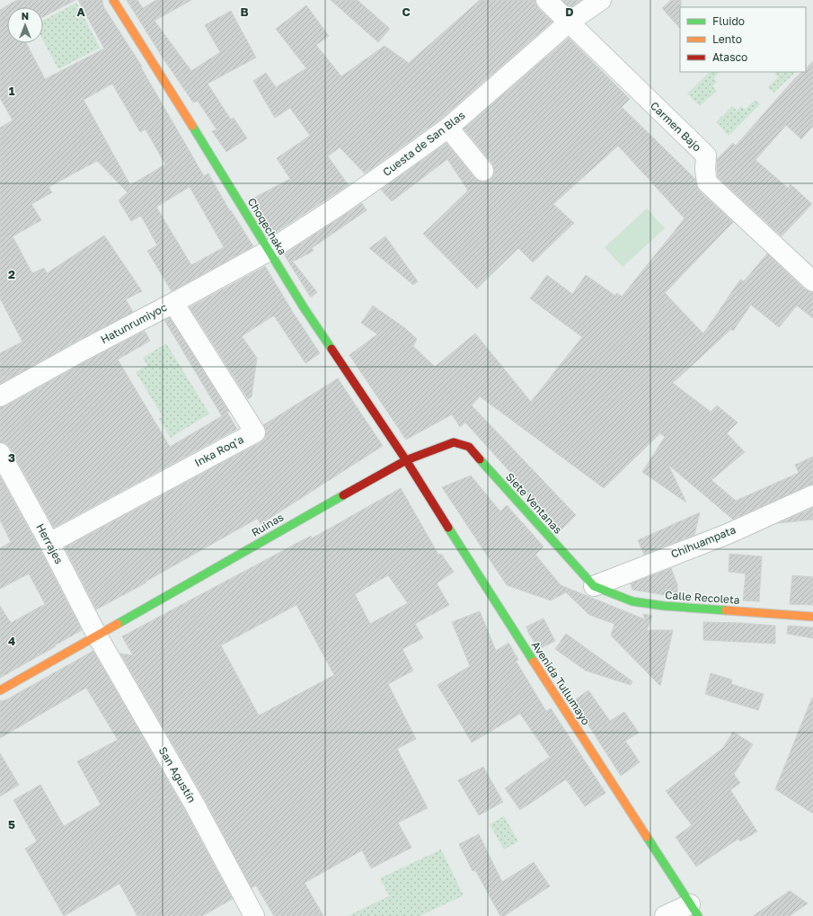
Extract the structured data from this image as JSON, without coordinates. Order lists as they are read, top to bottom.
{
  "streets": {
    "street": [
      "Carmen Bajo",
      "Cuesta de San Blas",
      "Choqechaka",
      "Hatunrumiyoc",
      "Inka Roq'a",
      "Siete Ventanas",
      "Ruinas",
      "Chihuampata",
      "Herrajes",
      "Calle Recoleta",
      "Avenida Tullumayo",
      "San Agustín"
    ]
  },
  "crossings": [
    ["Carmen Bajo", "Cuesta de San Blas"],
    ["Cuesta de San Blas", "Choqechaka"],
    ["Cuesta de San Blas", "Hatunrumiyoc"],
    ["Choqechaka", "Hatunrumiyoc"],
    ["Choqechaka", "Ruinas"],
    ["Choqechaka", "Avenida Tullumayo"],
    ["Hatunrumiyoc", "Inka Roq'a"],
    ["Inka Roq'a", "Herrajes"],
    ["Siete Ventanas", "Ruinas"],
    ["Siete Ventanas", "Chihuampata"],
    ["Siete Ventanas", "Calle Recoleta"],
    ["Ruinas", "Herrajes"],
    ["Ruinas", "Avenida Tullumayo"],
    ["Ruinas", "San Agustín"],
    ["Chihuampata", "Calle Recoleta"],
    ["Herrajes", "San Agustín"]
  ],
  "legend": ["Fluido", "Lento", "Atasco"],
  "north": "top",
  "grid": {
    "columns": [
      "A",
      "B",
      "C",
      "D"
    ],
    "rows": [
      "1",
      "2",
      "3",
      "4",
      "5"
    ]
  }
}
